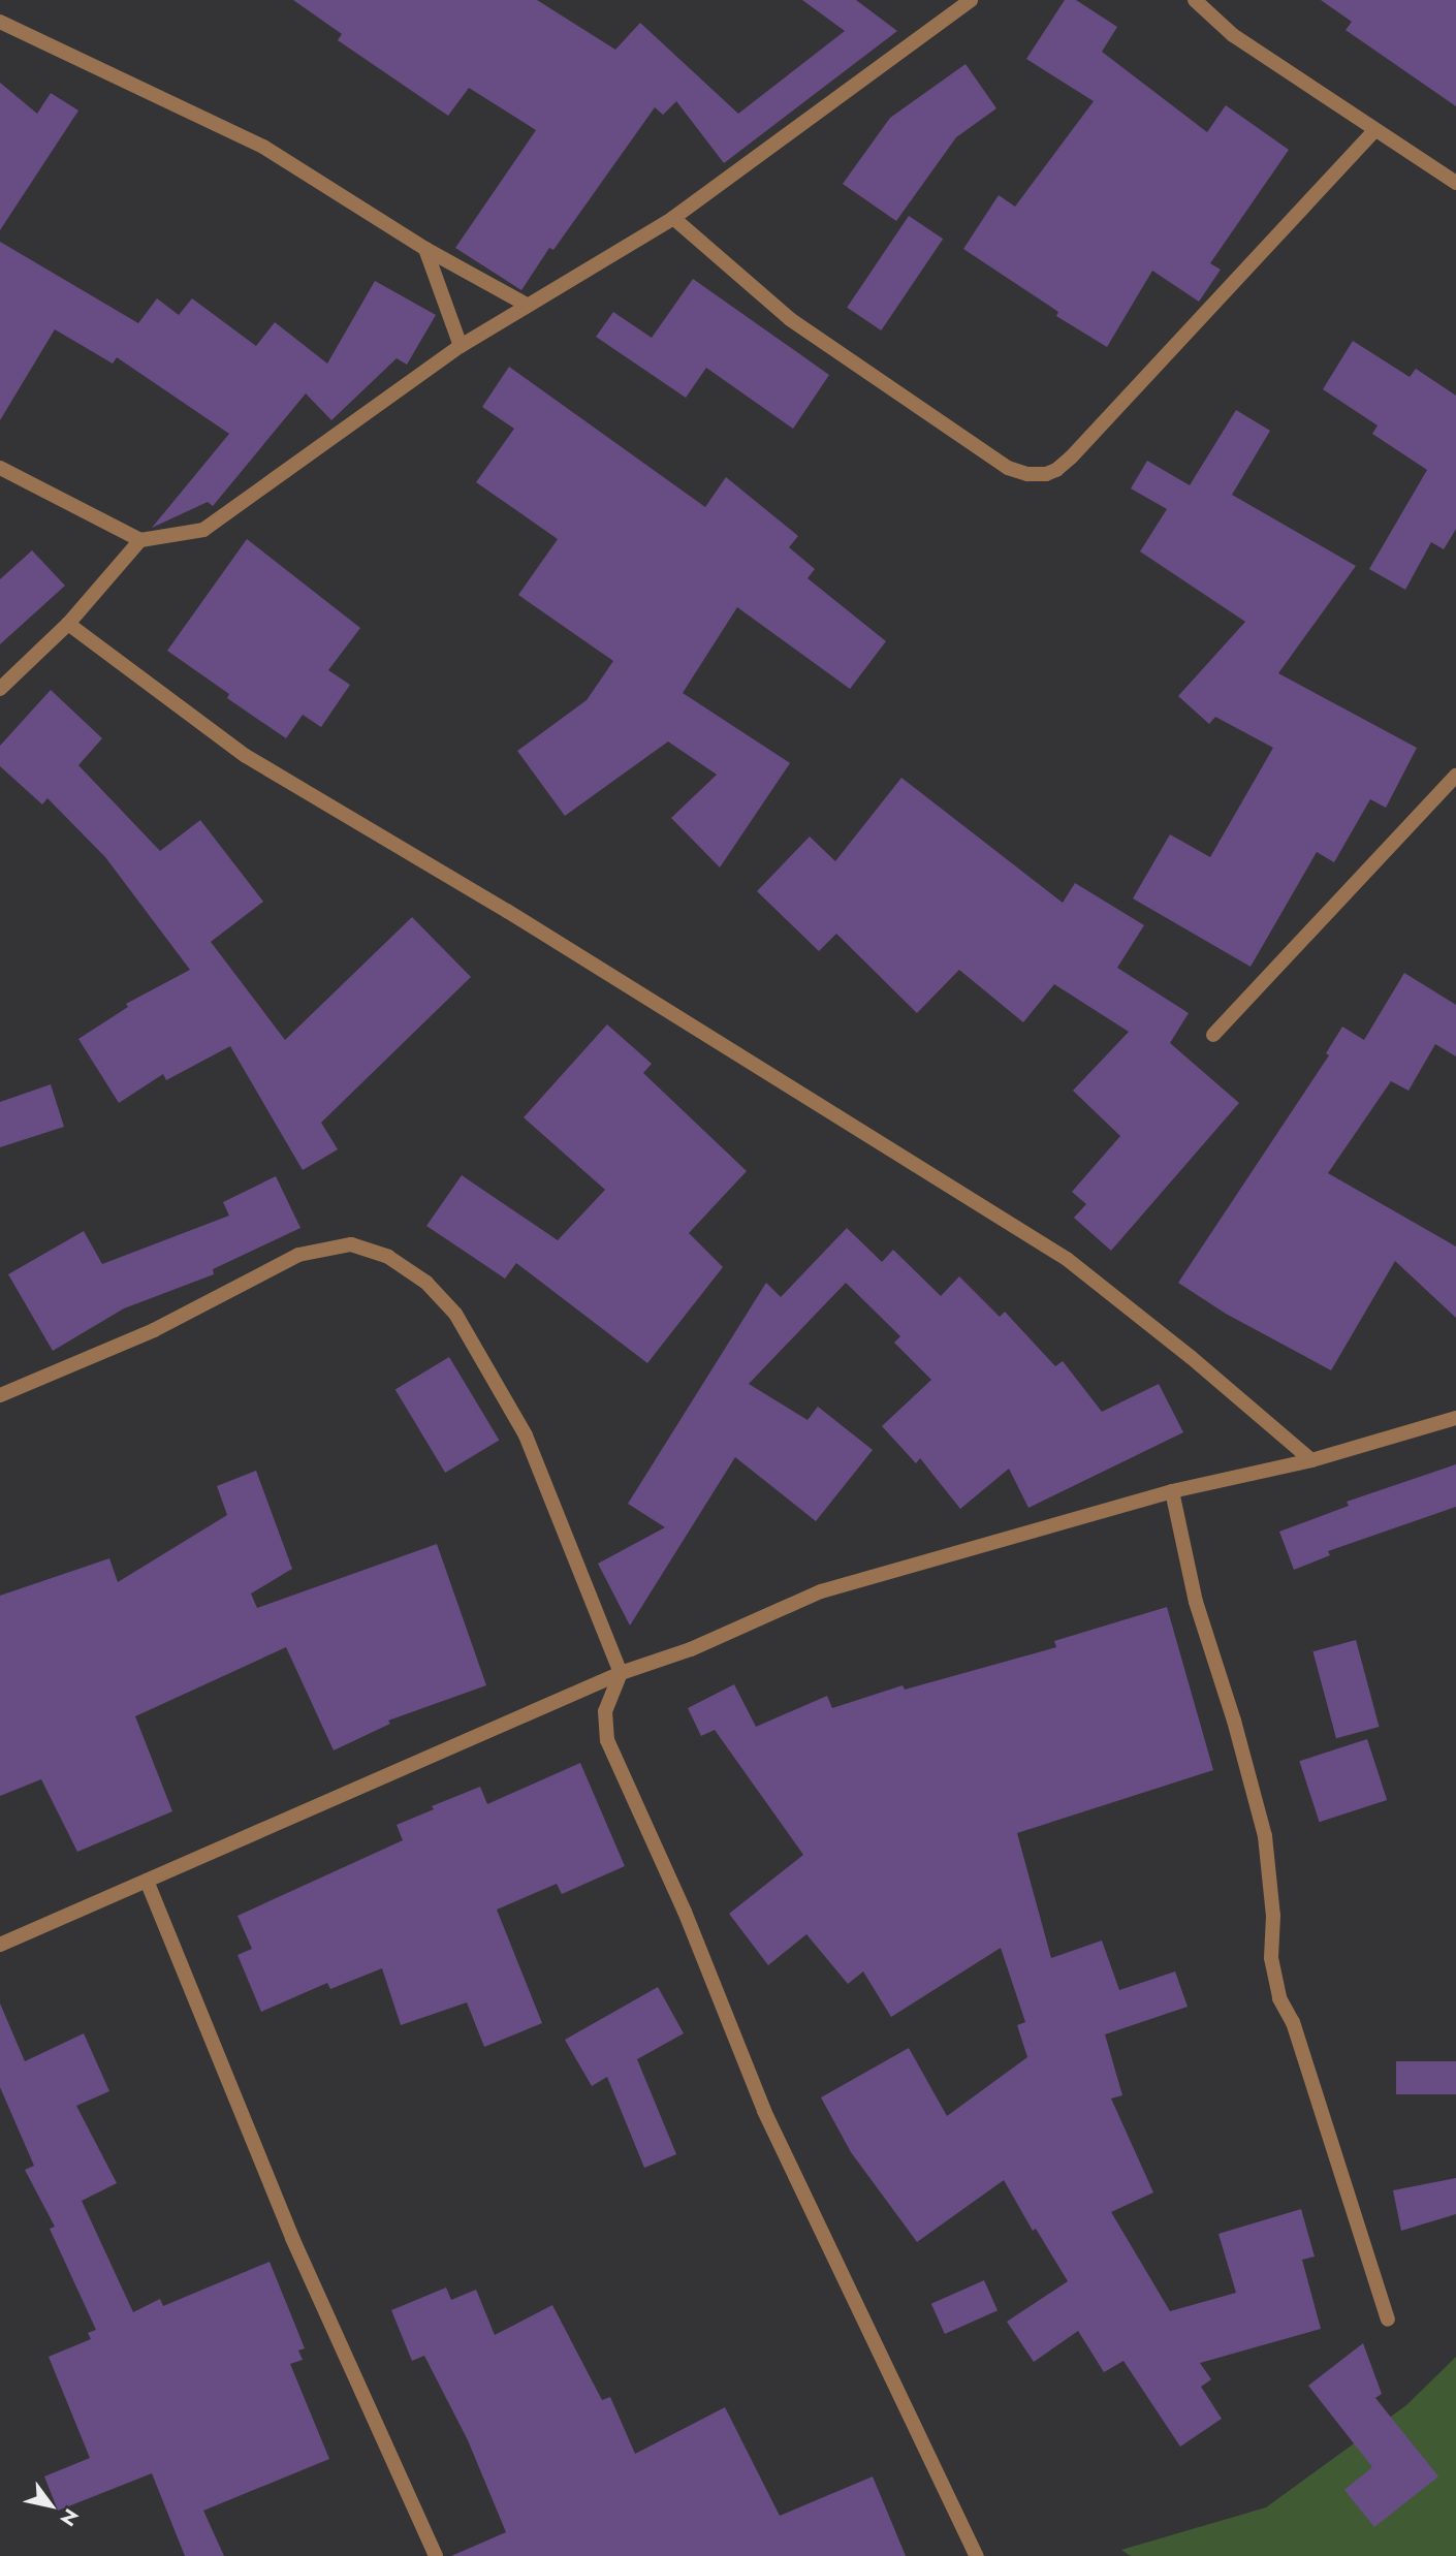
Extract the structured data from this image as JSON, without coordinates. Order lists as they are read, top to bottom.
{
  "north": "bottom right"
}
